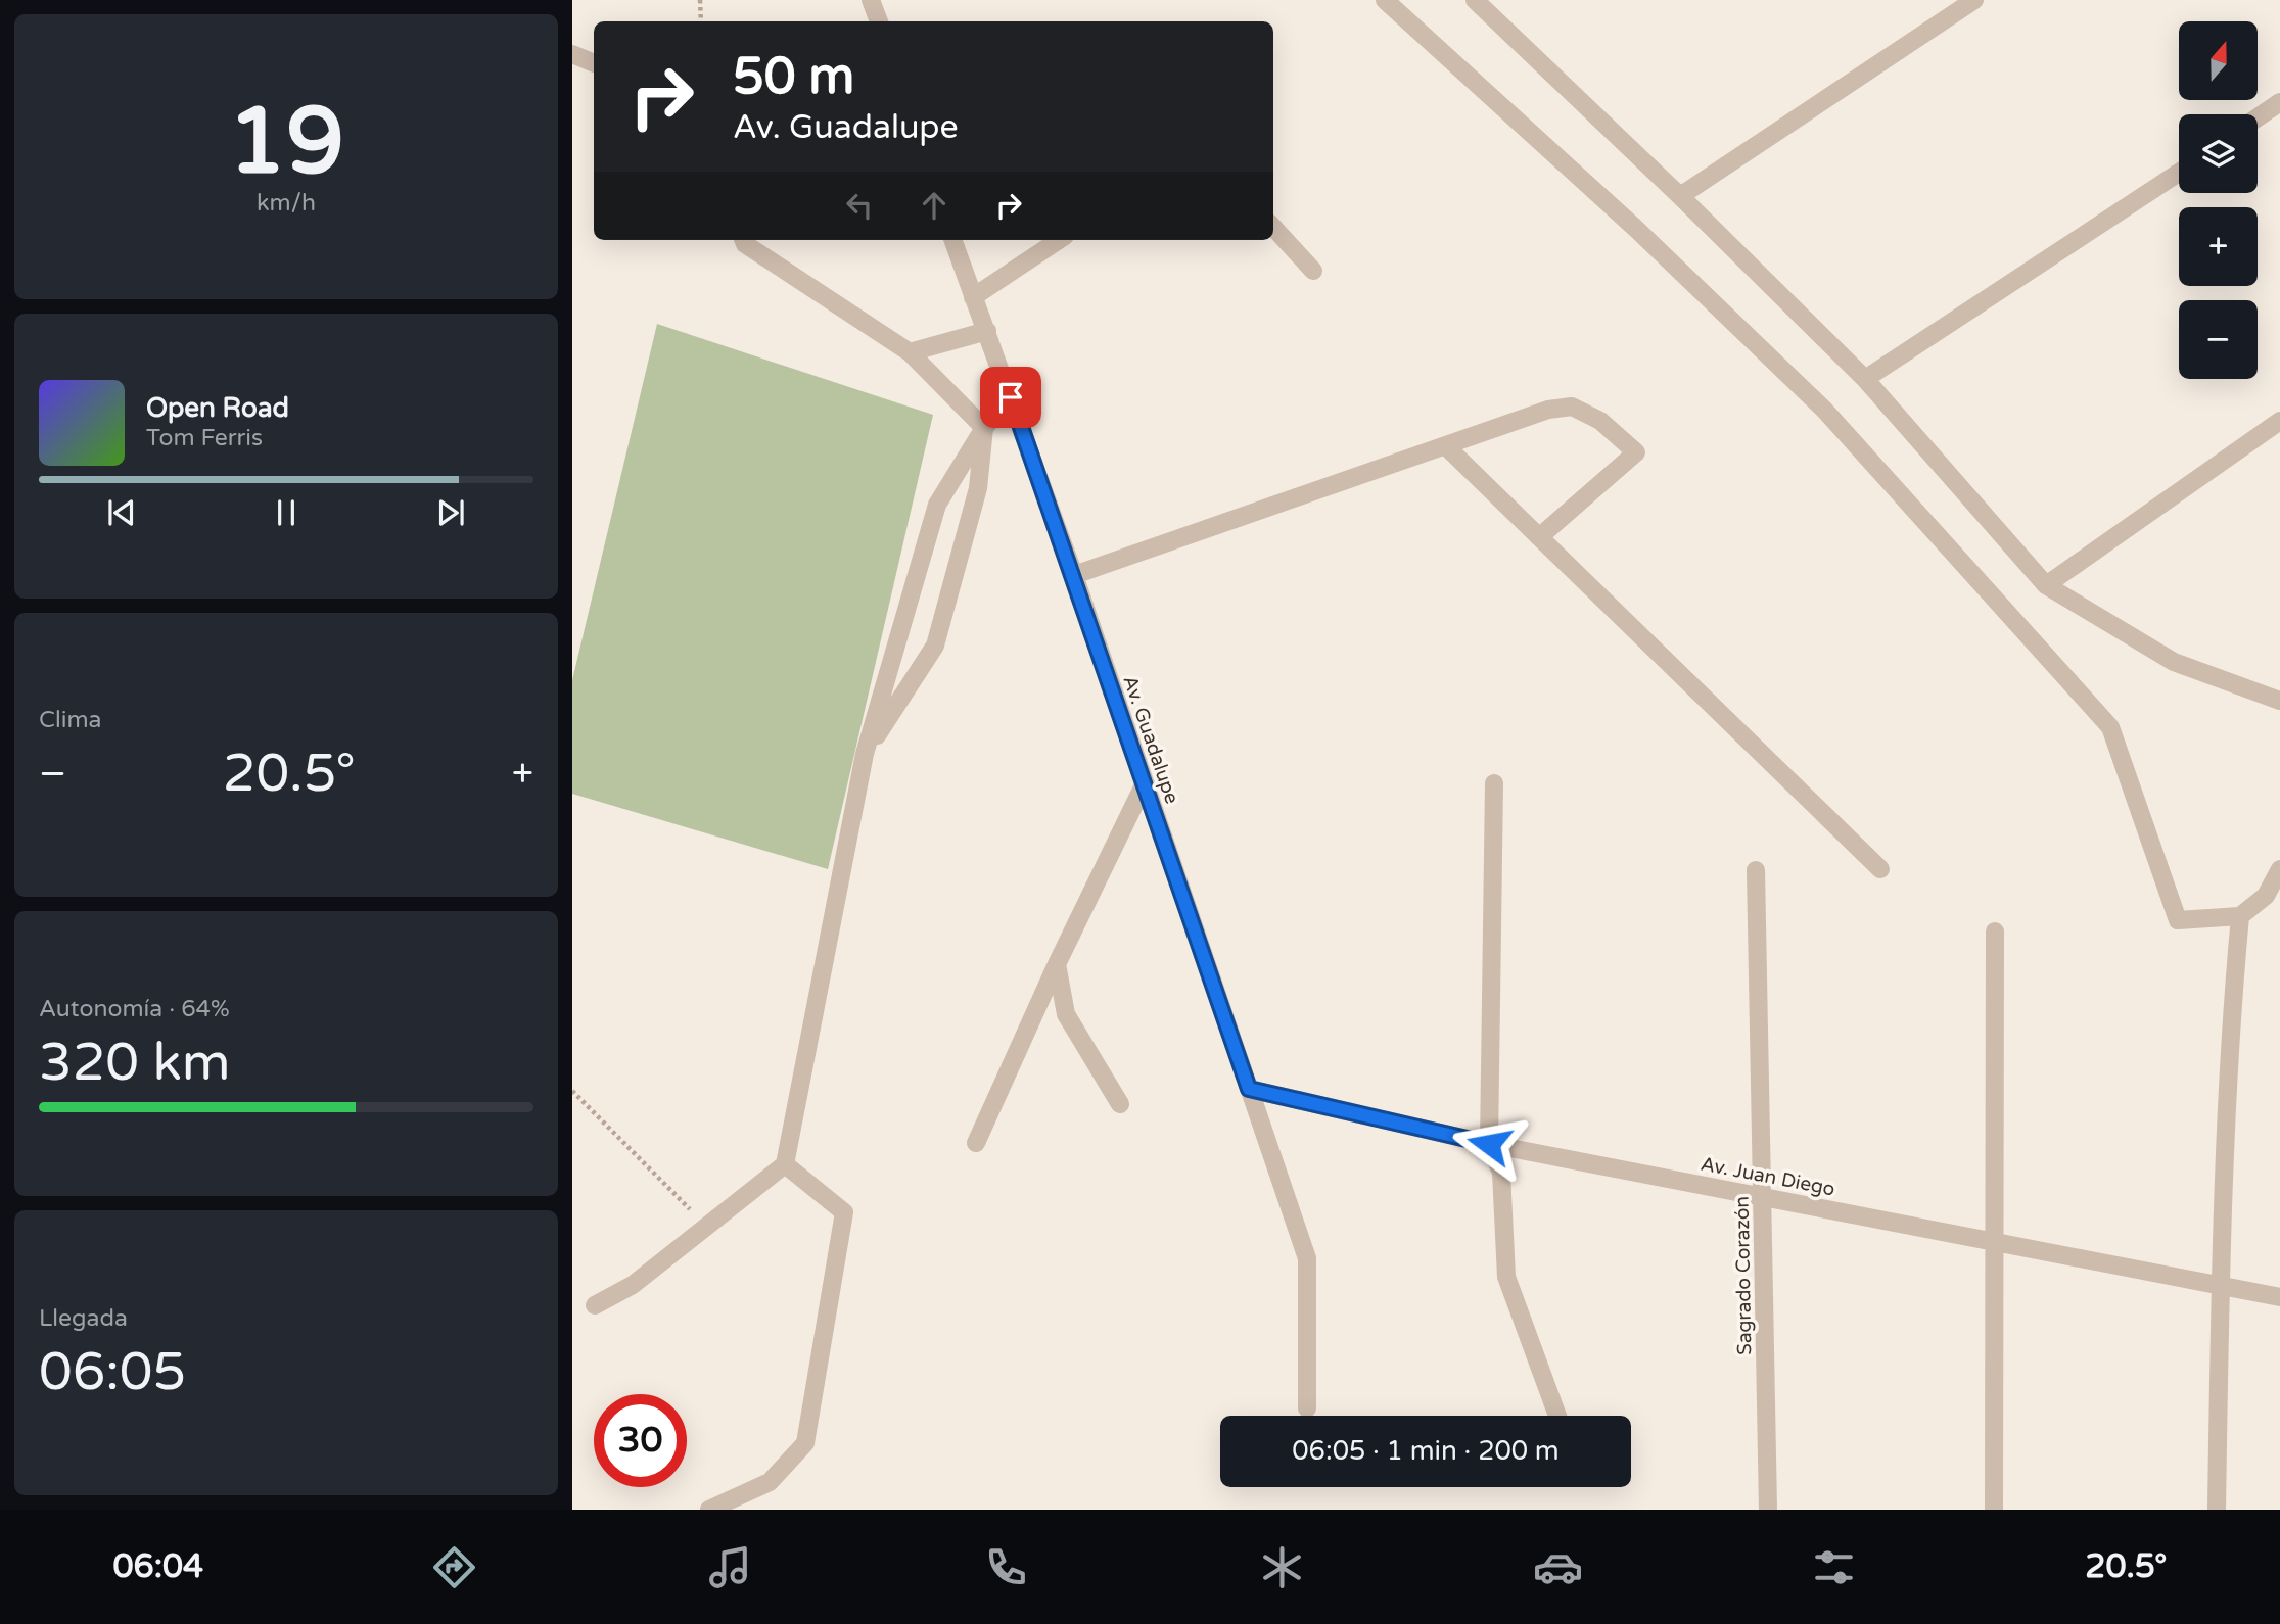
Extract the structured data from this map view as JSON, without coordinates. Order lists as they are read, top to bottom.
{
  "streets": {
    "street": ["Av. Guadalupe", "Av. Juan Diego", "Sagrado Corazón"]
  },
  "crossings": [
    ["Av. Guadalupe", "Av. Juan Diego"],
    ["Av. Juan Diego", "Sagrado Corazón"]
  ],
  "north": "top",
  "page": {
    "tile": [
      ["19", "km/h"],
      "Clima",
      ["Autonomía · 64%", "320 km"],
      ["Llegada", "06:05"]
    ],
    "map_buttons": ["+", "−"],
    "turn": ["50 m", "Av. Guadalupe"],
    "song": ["Open Road", "Tom Ferris"],
    "heat": ["−", "20.5°", "+"],
    "limit": "30",
    "trip": "06:05 · 1 min · 200 m",
    "tabs": ["06:04", "20.5°"]
  }
}
